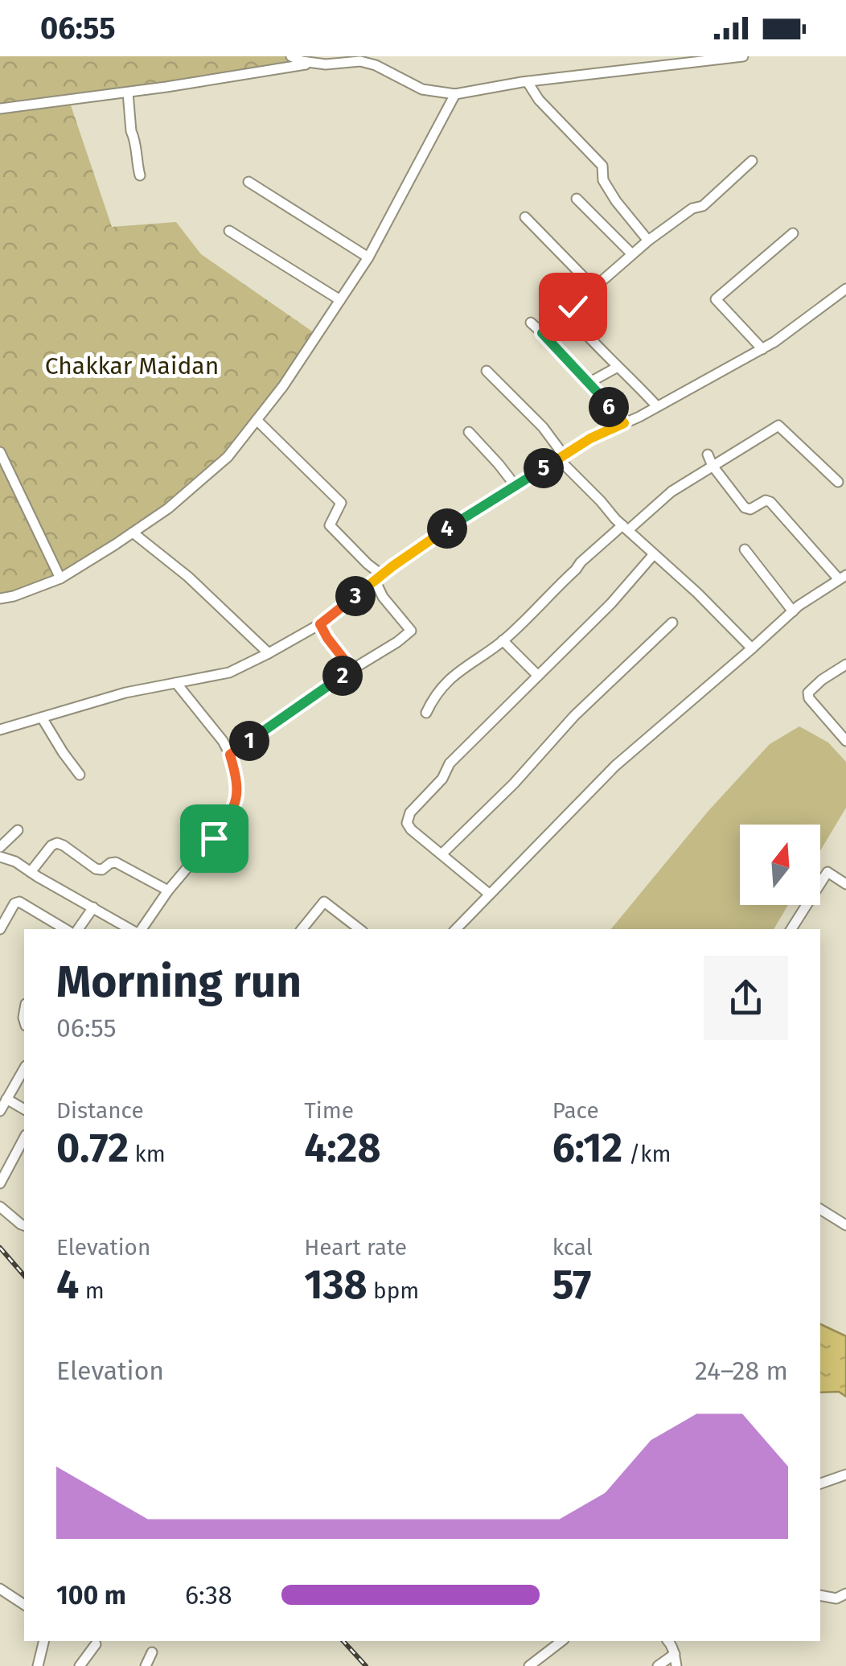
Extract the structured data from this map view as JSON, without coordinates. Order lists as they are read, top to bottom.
{
  "parks": ["Chakkar Maidan"],
  "north": "top",
  "page": {
    "status": "06:55",
    "pins": [
      "6",
      "5",
      "4",
      "3",
      "2",
      "1"
    ],
    "heading": ["Morning run", "06:55"],
    "stats": [
      ["Distance", "0.72 km"],
      ["Time", "4:28"],
      ["Pace", "6:12 /km"],
      ["Elevation", "4 m"],
      ["Heart rate", "138 bpm"],
      ["kcal", "57"]
    ],
    "chart": ["Elevation", "24–28 m"],
    "list": [
      {
        "name": "100 m",
        "note": "6:38"
      }
    ]
  }
}
